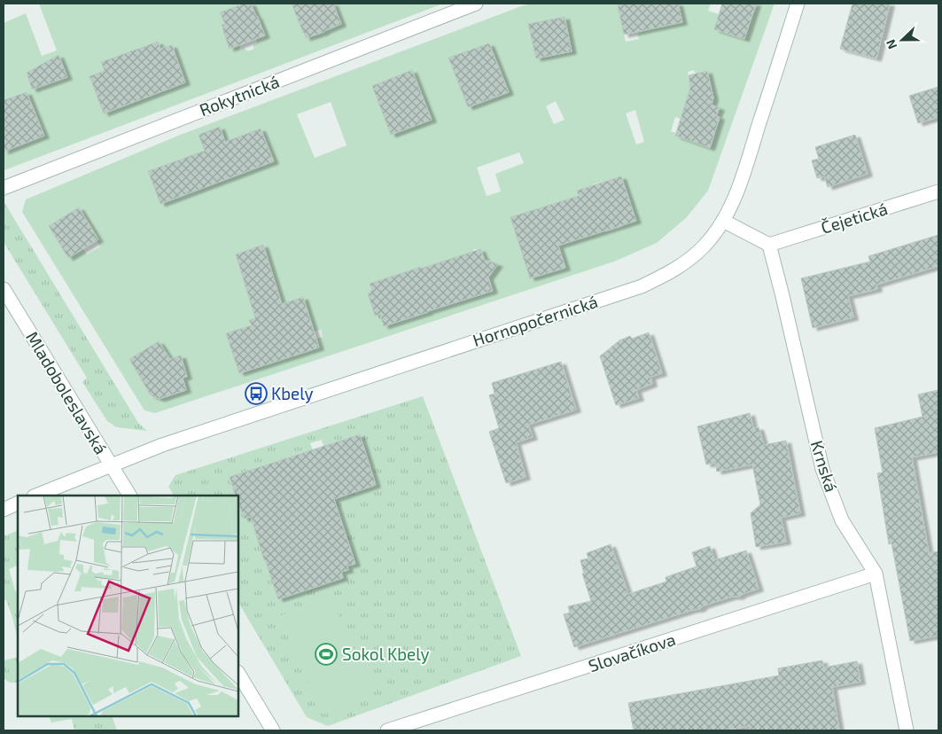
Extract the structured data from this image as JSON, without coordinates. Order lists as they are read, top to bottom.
{
  "streets": {
    "street": [
      "Rokytnická",
      "Čejetická",
      "Hornopočernická",
      "Mladoboleslavská",
      "Krnská",
      "Slovačíkova"
    ]
  },
  "crossings": [
    ["Čejetická", "Krnská"],
    ["Hornopočernická", "Mladoboleslavská"],
    ["Krnská", "Slovačíkova"]
  ],
  "places": {
    "bus stop": ["Kbely"],
    "sports": ["Sokol Kbely"]
  },
  "north": "left"
}
